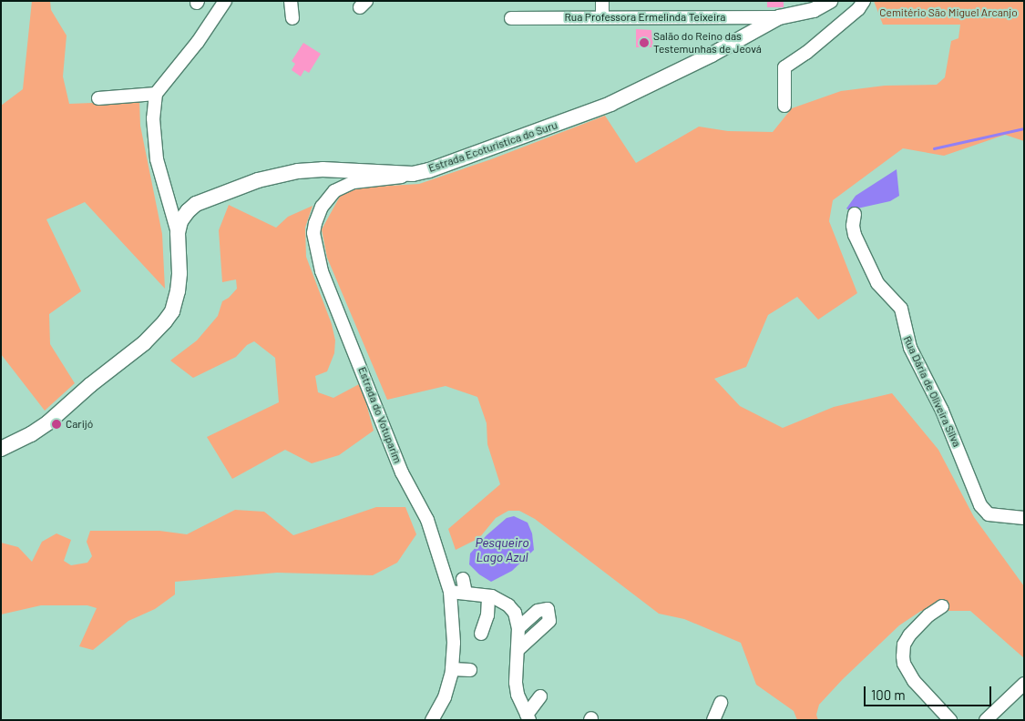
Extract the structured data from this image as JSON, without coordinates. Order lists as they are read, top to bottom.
{
  "streets": {
    "main road": ["Estrada Ecoturistica do Suru"],
    "street": ["Rua Professora Ermelinda Teixeira", "Rua Dária de Oliveira Silva", "Estrada do Votuparim"]
  },
  "crossings": [
    ["Rua Professora Ermelinda Teixeira", "Estrada Ecoturistica do Suru"],
    ["Estrada Ecoturistica do Suru", "Estrada do Votuparim"]
  ],
  "water": ["Pesqueiro Lago Azul"],
  "parks": ["Cemitério São Miguel Arcanjo"],
  "places": ["Salão do Reino das Testemunhas de Jeová", "Carijó"],
  "scale_bar": "100 m"
}
